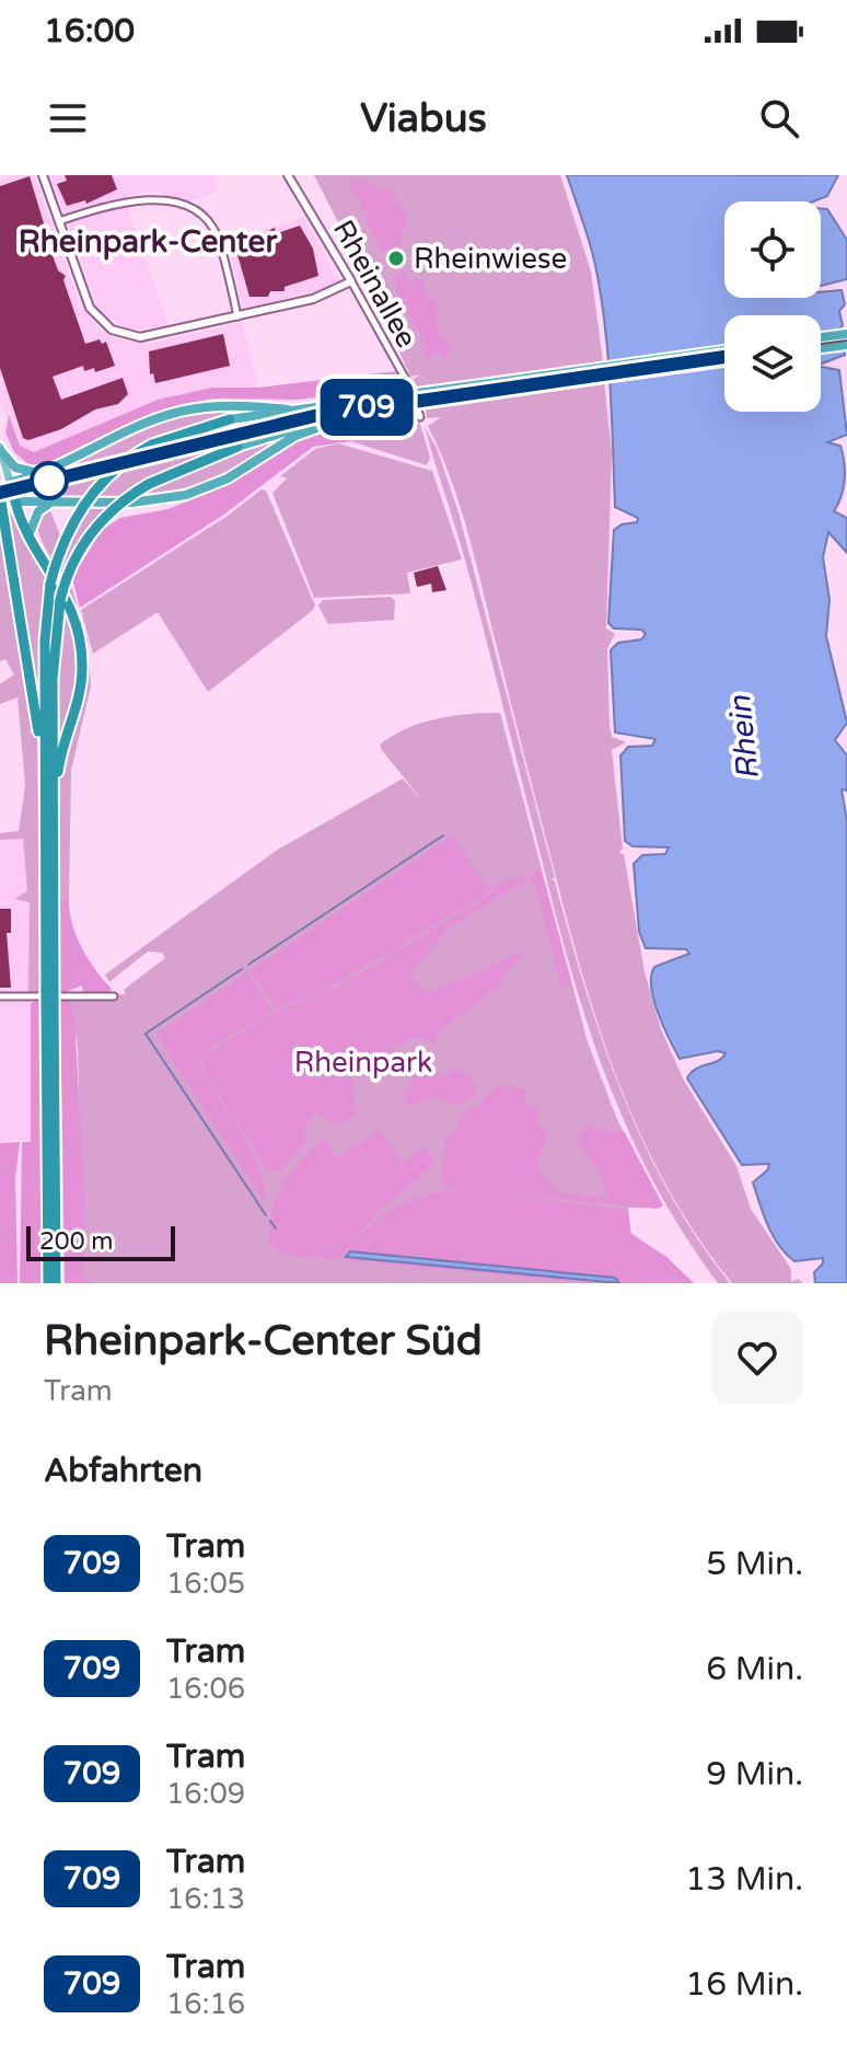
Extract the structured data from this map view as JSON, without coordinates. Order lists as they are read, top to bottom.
{
  "streets": {
    "street": ["Rheinallee"]
  },
  "districts": ["Rheinpark-Center"],
  "water": ["Rhein"],
  "parks": ["Rheinpark"],
  "places": ["Rheinwiese"],
  "lines": ["tram line 709"],
  "scale_bar": "200 m",
  "page": {
    "status": "16:00",
    "header": "Viabus",
    "on_map": "709",
    "scale": "200 m",
    "heading": [
      ["Rheinpark-Center Süd", "Tram"],
      "Abfahrten"
    ],
    "list": [
      {
        "mark": "709",
        "name": "Tram",
        "note": "16:05",
        "value": "5 Min."
      },
      {
        "mark": "709",
        "name": "Tram",
        "note": "16:06",
        "value": "6 Min."
      },
      {
        "mark": "709",
        "name": "Tram",
        "note": "16:09",
        "value": "9 Min."
      },
      {
        "mark": "709",
        "name": "Tram",
        "note": "16:13",
        "value": "13 Min."
      },
      {
        "mark": "709",
        "name": "Tram",
        "note": "16:16",
        "value": "16 Min."
      }
    ]
  }
}
